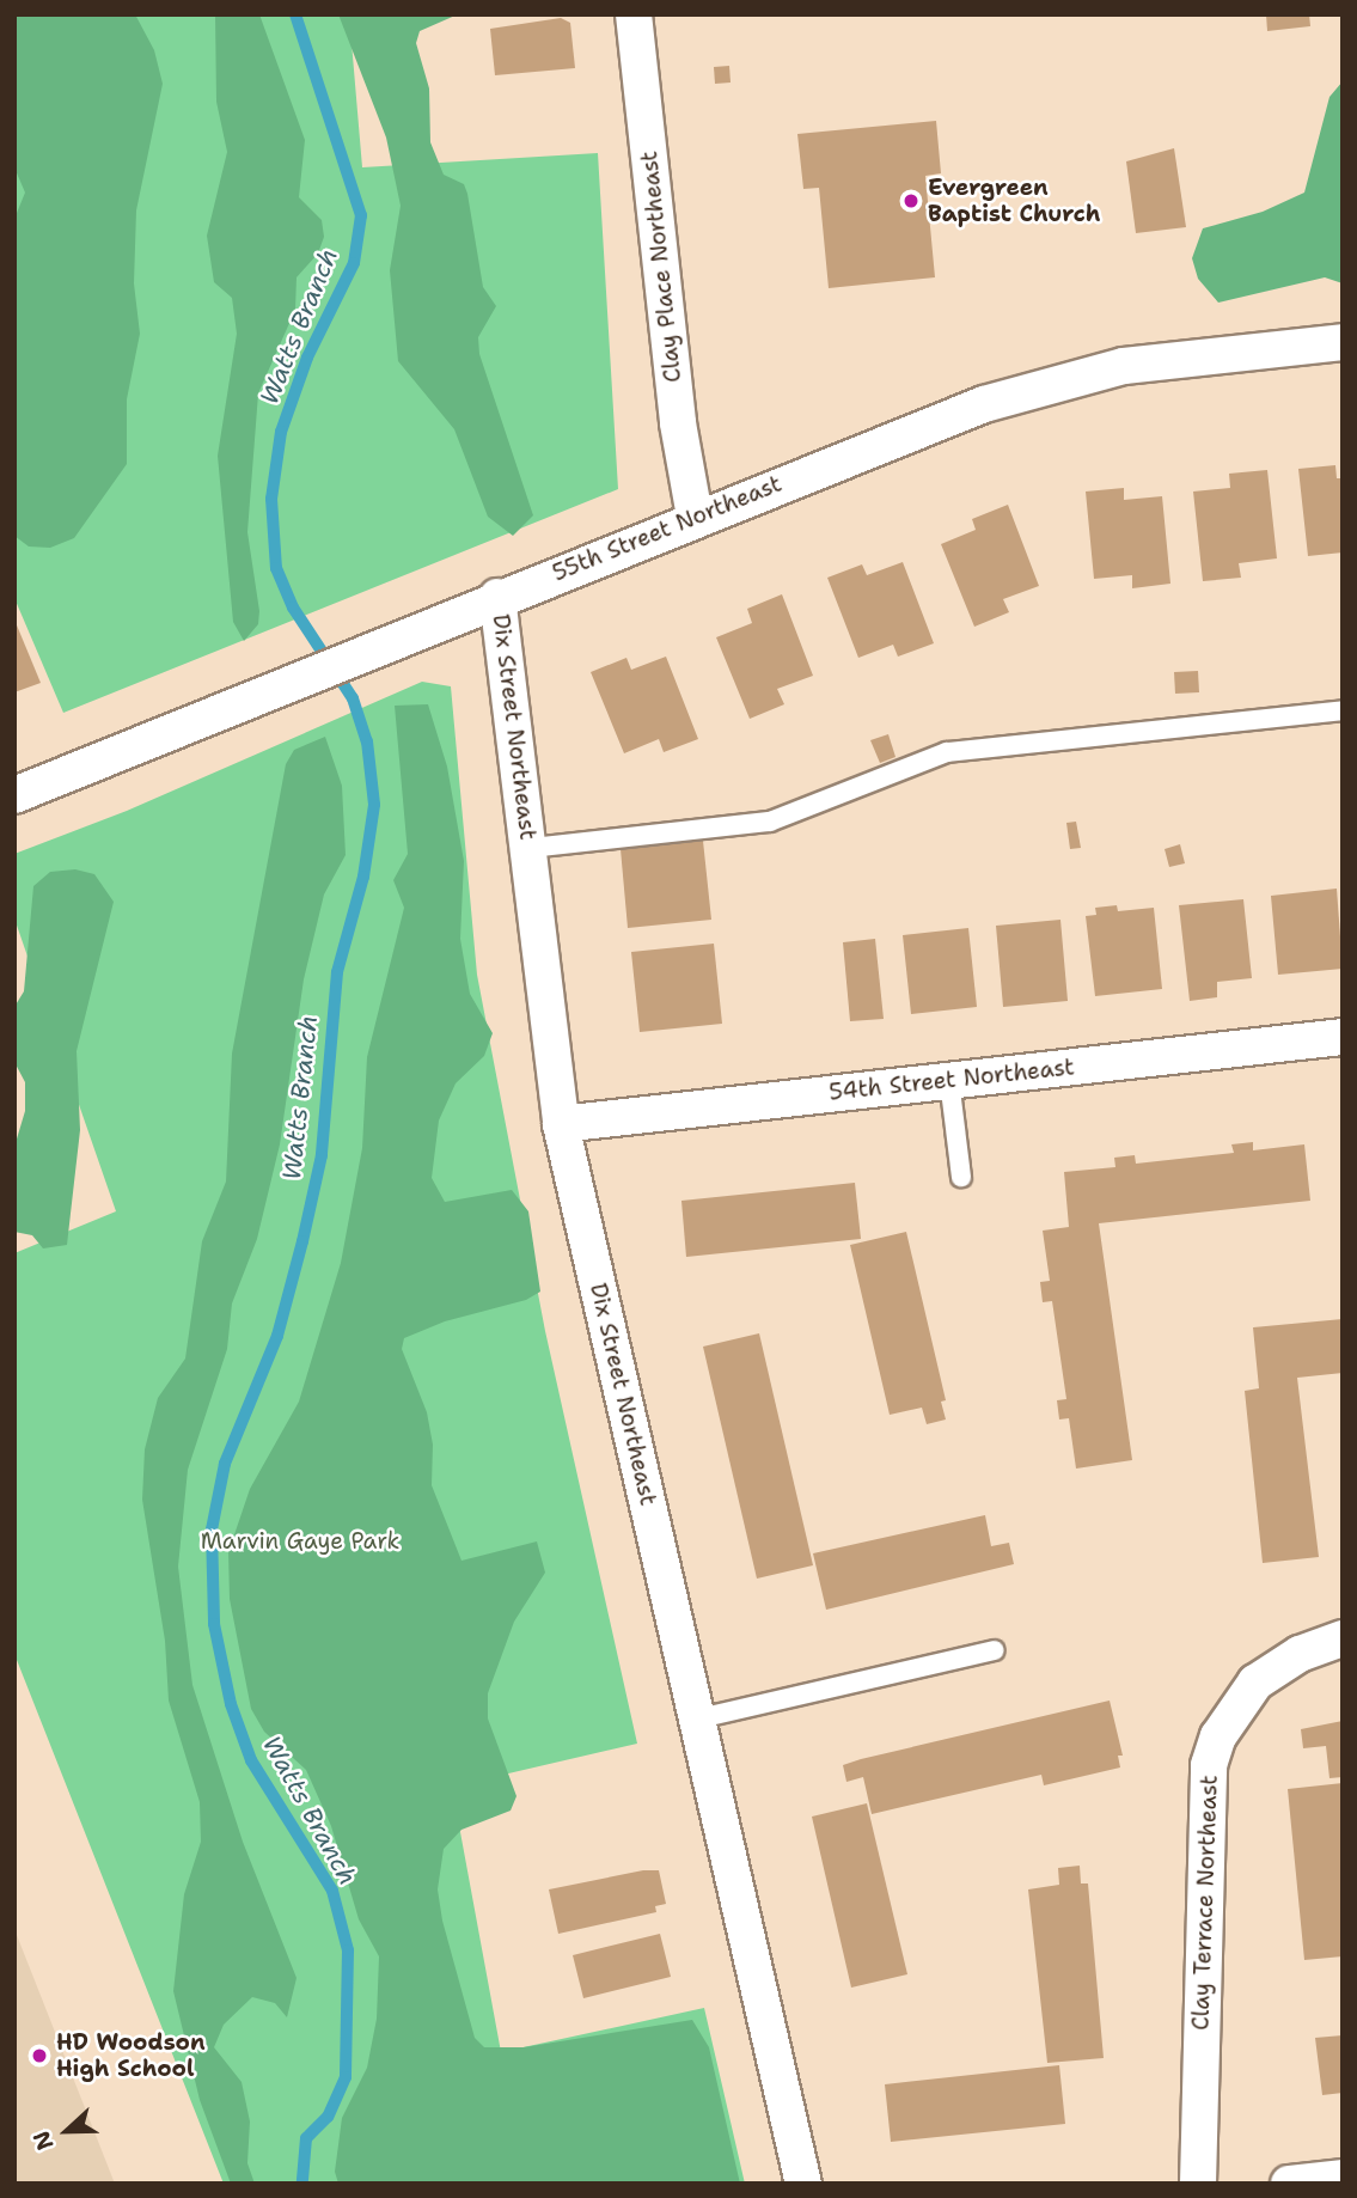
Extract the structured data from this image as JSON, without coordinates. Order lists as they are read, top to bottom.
{
  "streets": {
    "street": [
      "Clay Place Northeast",
      "55th Street Northeast",
      "Dix Street Northeast",
      "54th Street Northeast",
      "Clay Terrace Northeast"
    ]
  },
  "crossings": [
    ["Clay Place Northeast", "55th Street Northeast"],
    ["55th Street Northeast", "Dix Street Northeast"],
    ["Dix Street Northeast", "54th Street Northeast"]
  ],
  "water": ["Watts Branch"],
  "parks": ["Marvin Gaye Park"],
  "places": ["Evergreen Baptist Church", "HD Woodson High School"],
  "north": "left"
}
